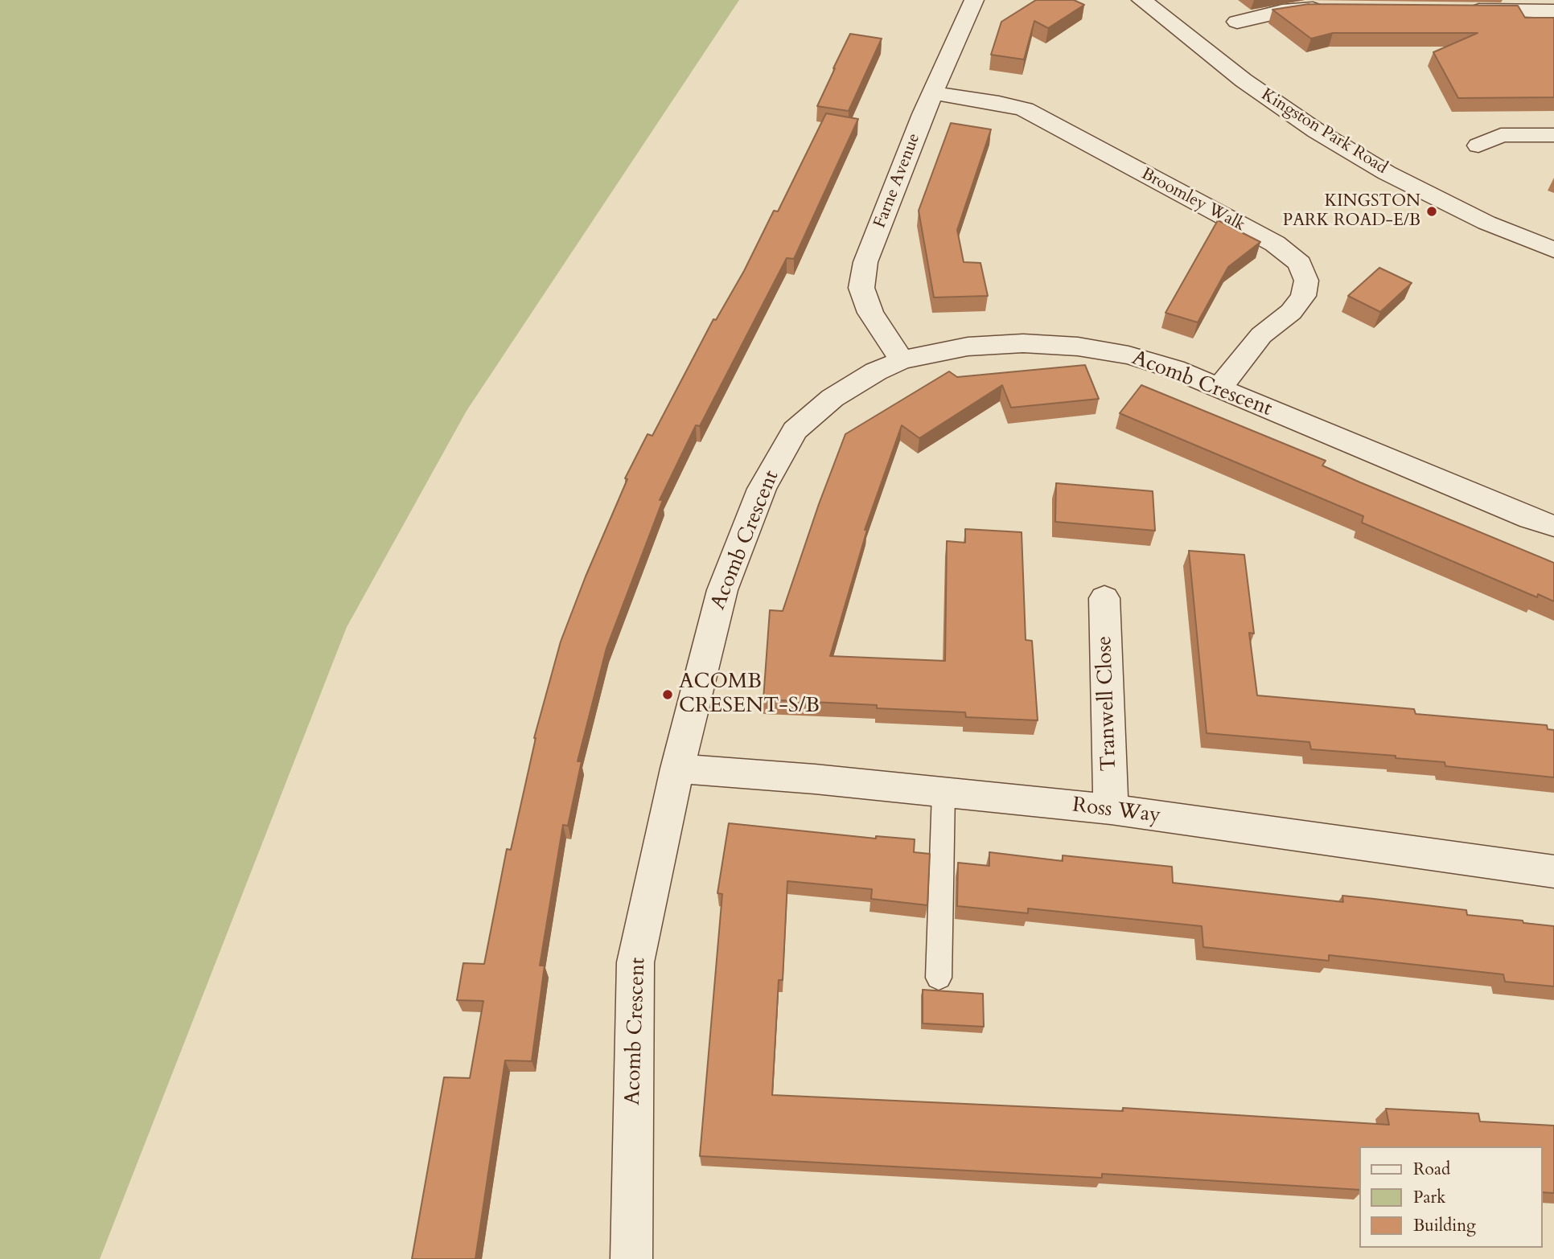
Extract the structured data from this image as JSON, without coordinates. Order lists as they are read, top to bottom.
{
  "streets": {
    "street": [
      "Kingston Park Road",
      "Farne Avenue",
      "Broomley Walk",
      "Acomb Crescent",
      "Tranwell Close",
      "Ross Way"
    ]
  },
  "crossings": [
    ["Farne Avenue", "Broomley Walk"],
    ["Farne Avenue", "Acomb Crescent"],
    ["Broomley Walk", "Acomb Crescent"],
    ["Acomb Crescent", "Ross Way"],
    ["Tranwell Close", "Ross Way"]
  ],
  "places": ["KINGSTON PARK ROAD-E/B", "ACOMB CRESENT-S/B"],
  "legend": ["Road", "Park", "Building"]
}
